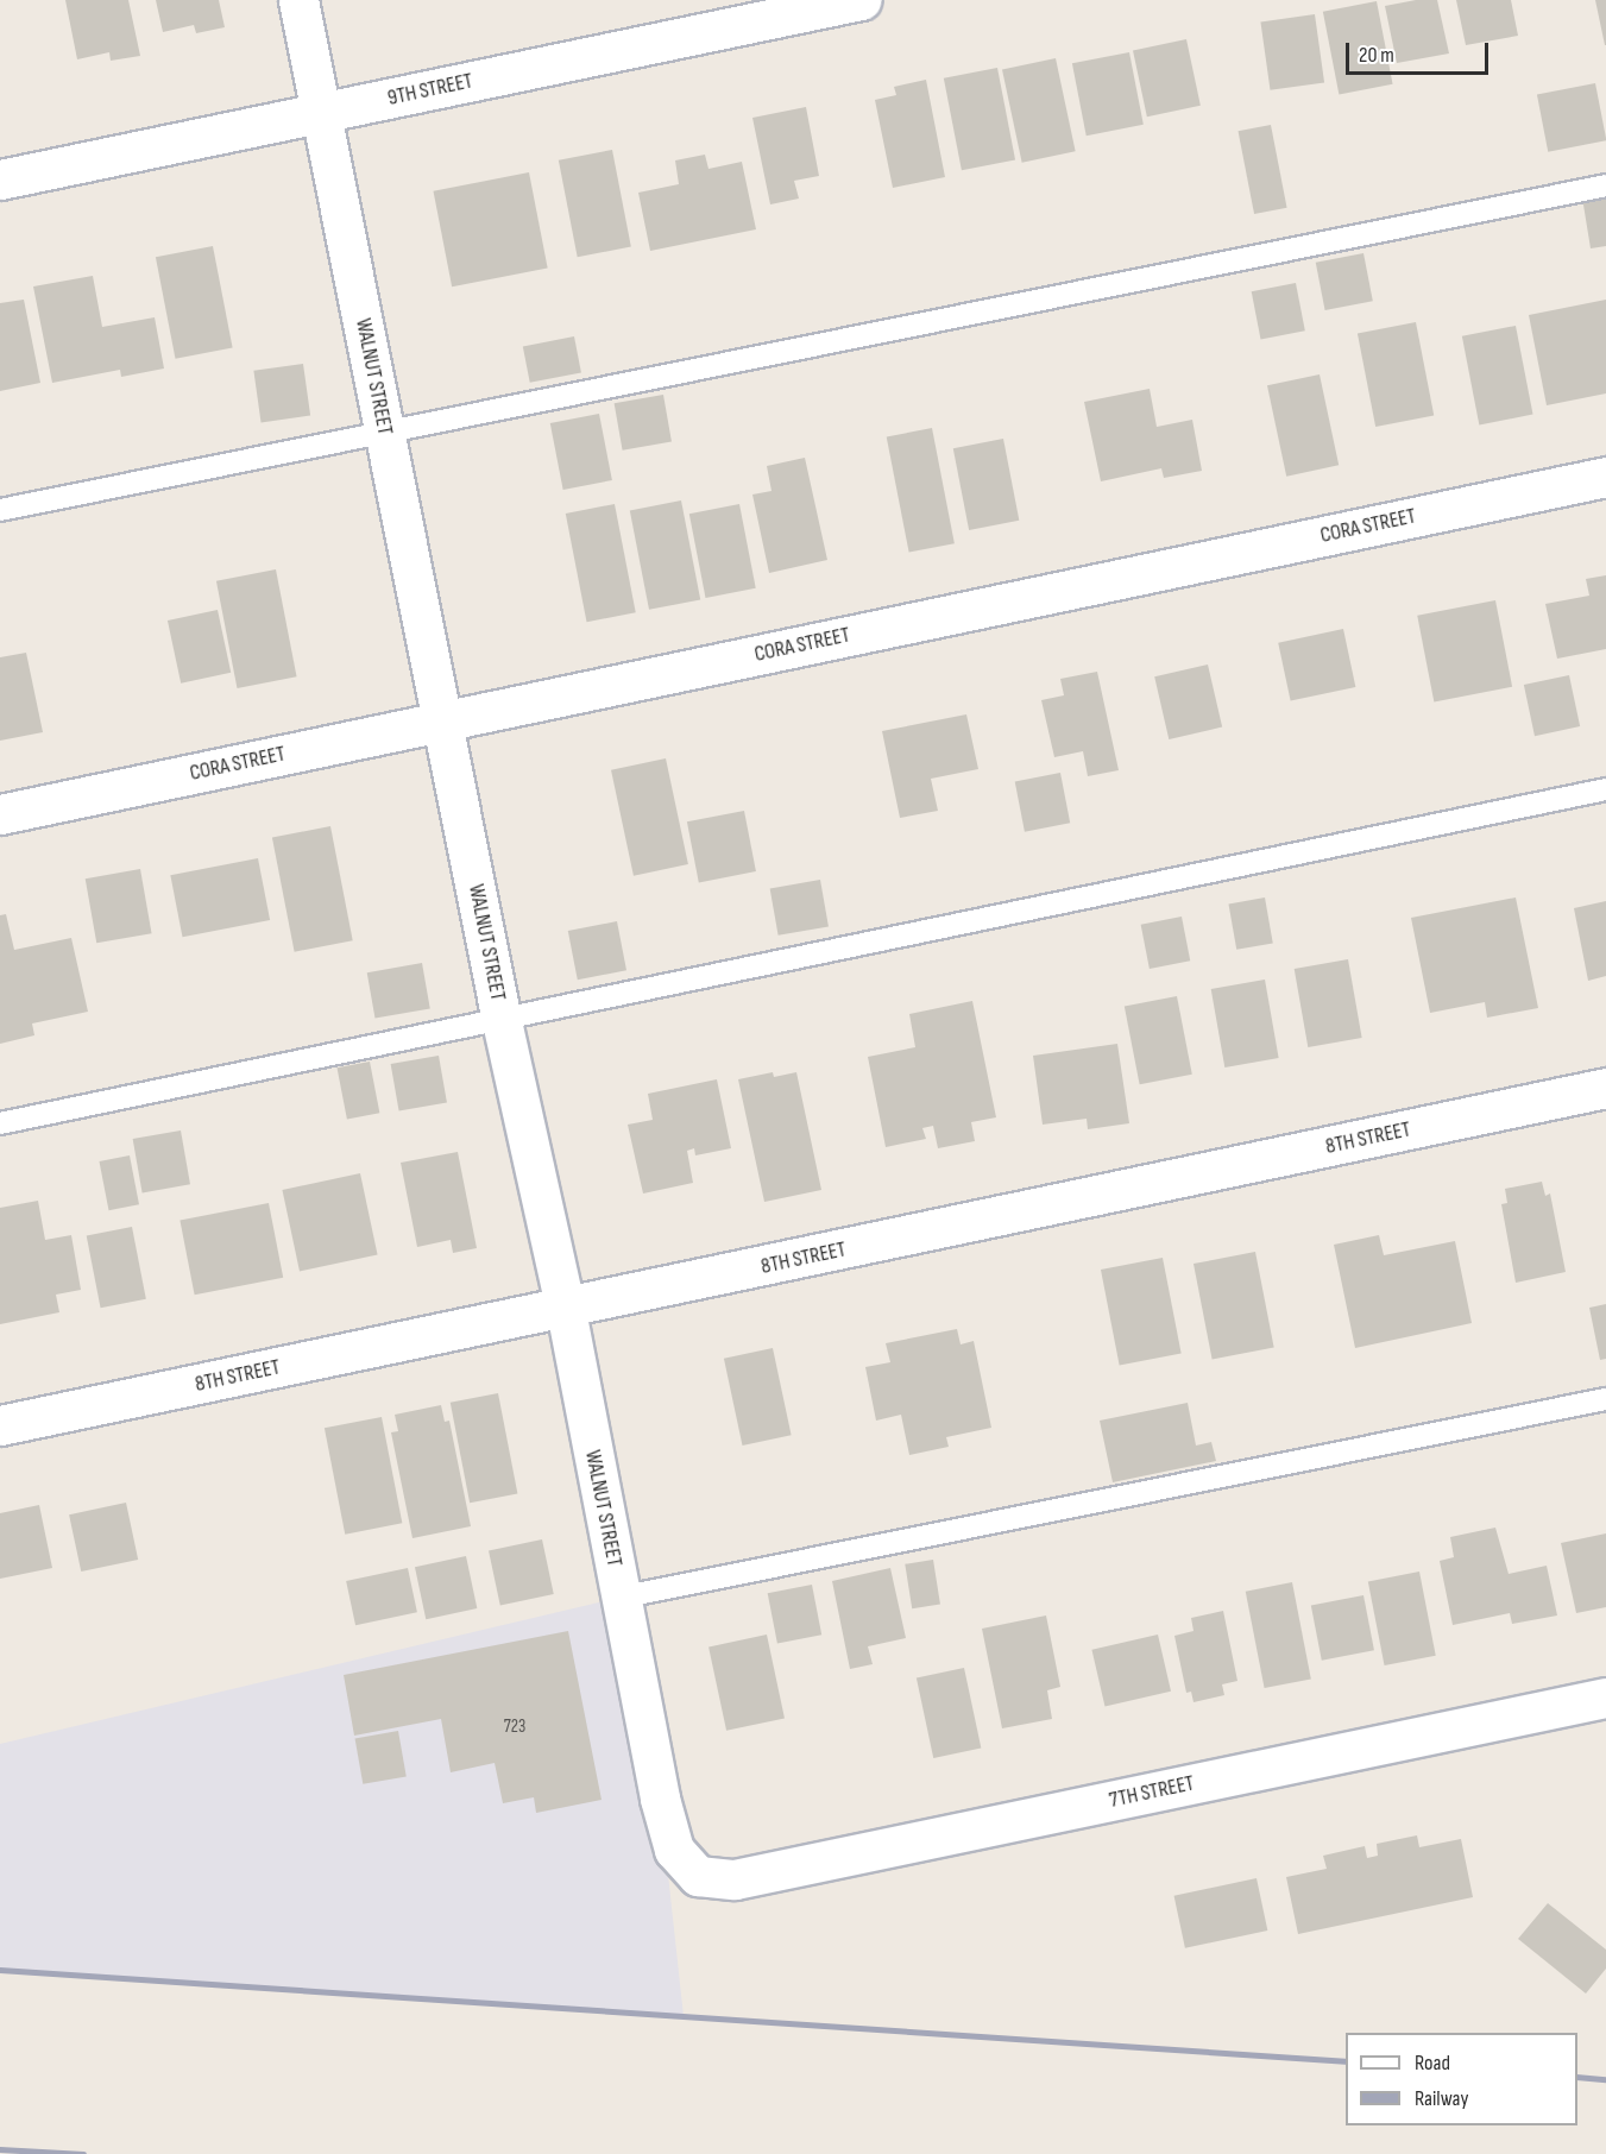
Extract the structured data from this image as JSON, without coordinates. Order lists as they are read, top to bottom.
{
  "streets": {
    "street": [
      "9TH STREET",
      "WALNUT STREET",
      "CORA STREET",
      "8TH STREET",
      "7TH STREET"
    ]
  },
  "crossings": [
    ["9TH STREET", "WALNUT STREET"],
    ["WALNUT STREET", "CORA STREET"],
    ["WALNUT STREET", "8TH STREET"],
    ["WALNUT STREET", "7TH STREET"]
  ],
  "house_numbers": ["723"],
  "legend": ["Road", "Railway"],
  "scale_bar": "20 m"
}
